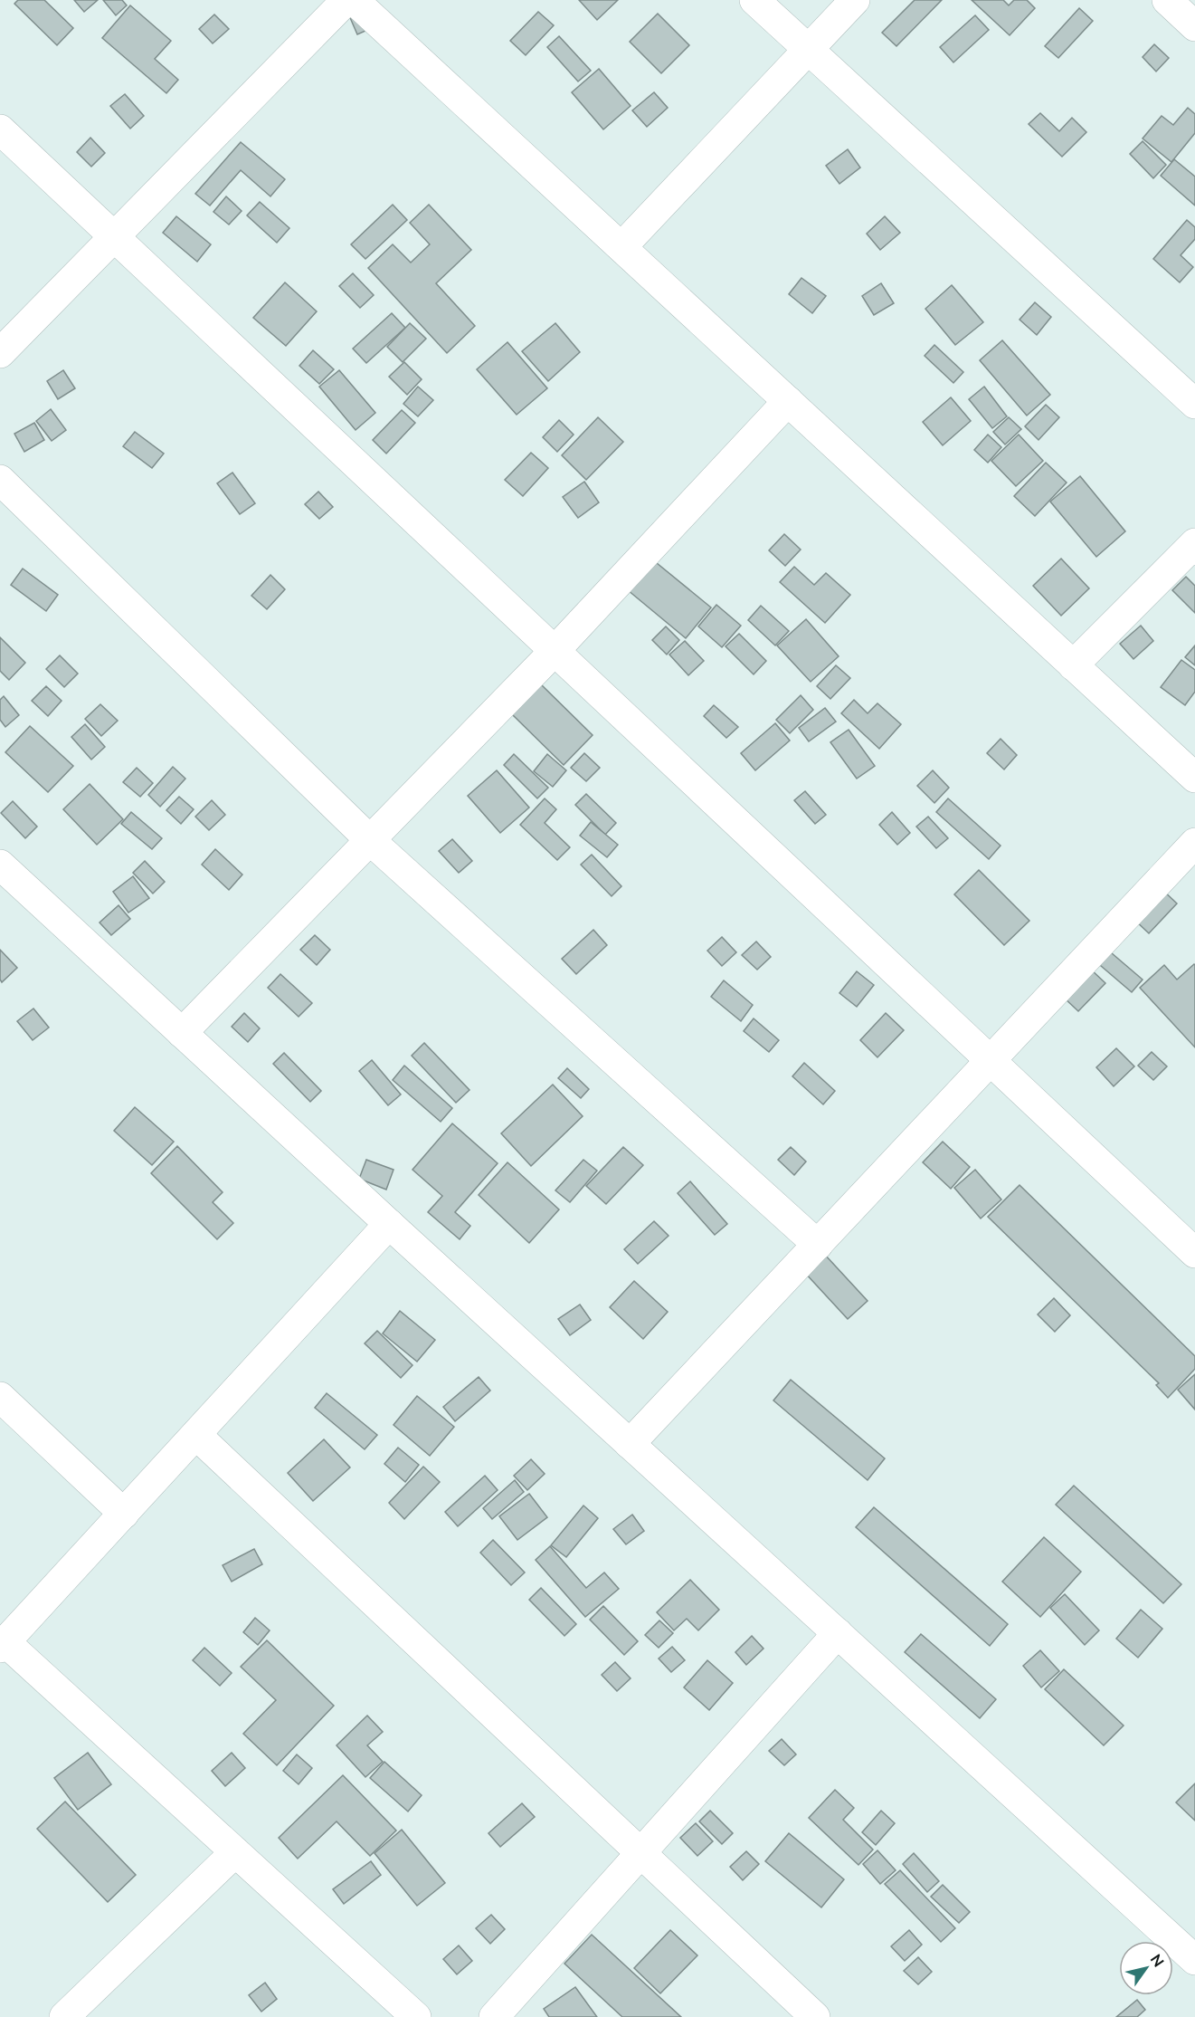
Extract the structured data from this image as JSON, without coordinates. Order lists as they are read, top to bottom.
{
  "north": "top right"
}
